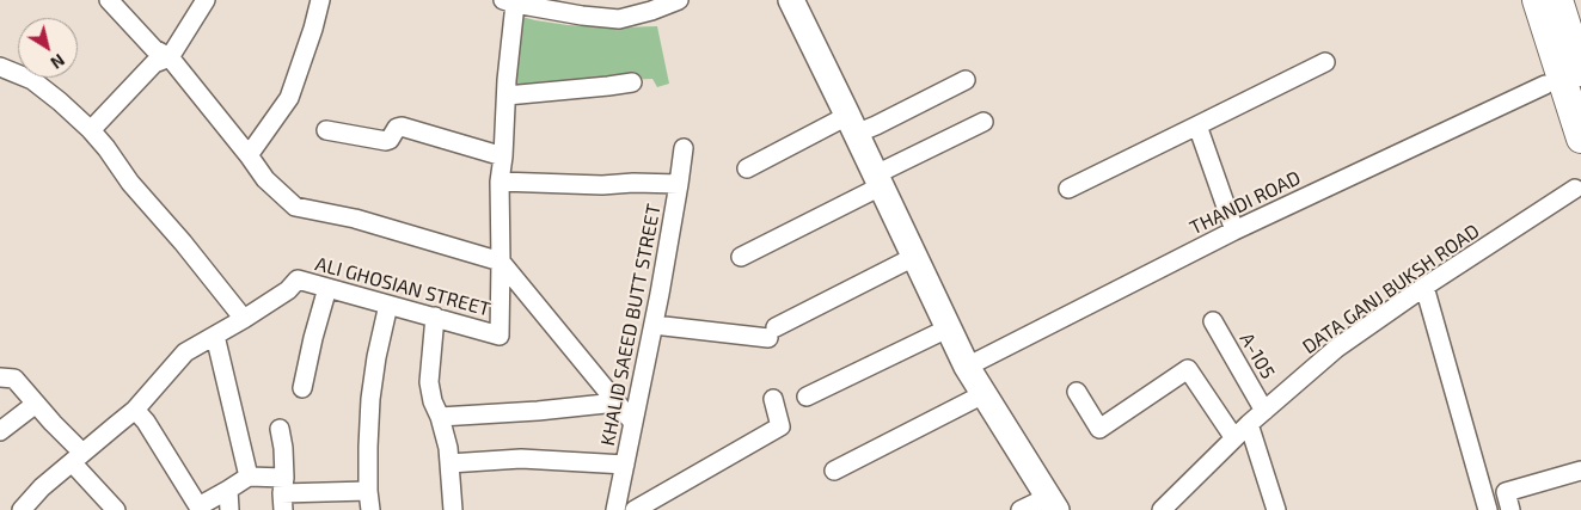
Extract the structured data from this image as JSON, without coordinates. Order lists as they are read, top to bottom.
{
  "streets": {
    "street": [
      "THANDI ROAD",
      "ALI GHOSIAN STREET",
      "DATA GANJ BUKSH ROAD",
      "KHALID SAEED BUTT STREET",
      "A-105"
    ]
  },
  "crossings": [
    ["DATA GANJ BUKSH ROAD", "A-105"]
  ],
  "north": "bottom right"
}
